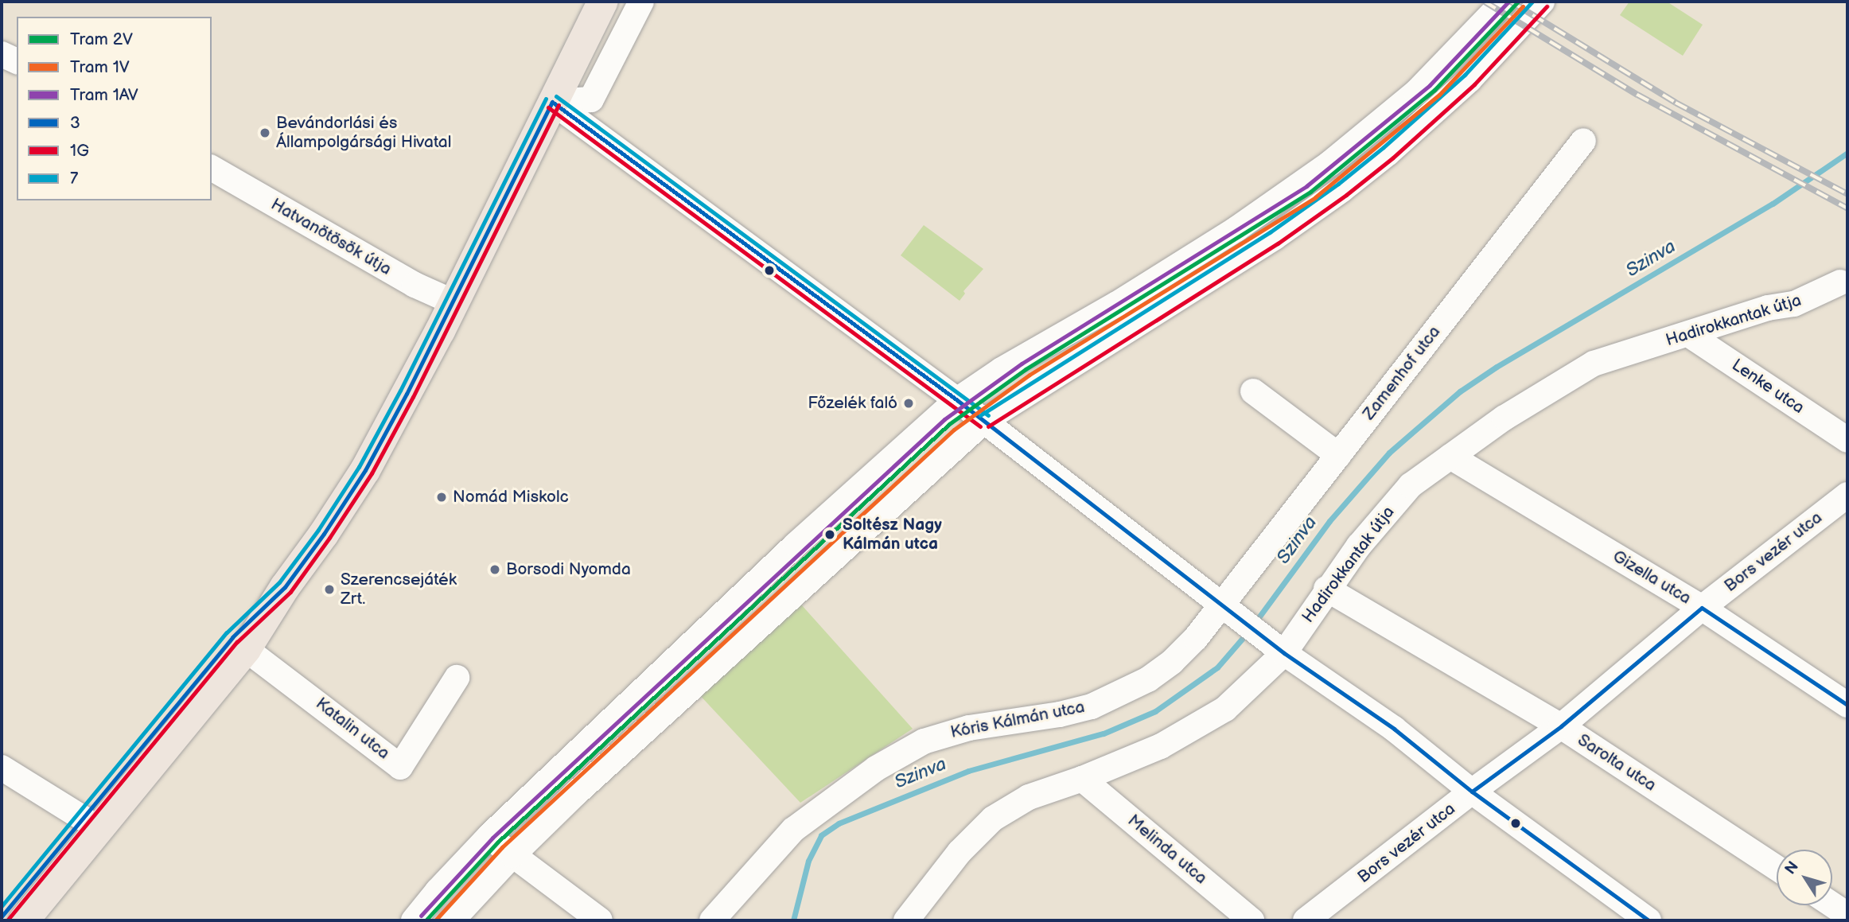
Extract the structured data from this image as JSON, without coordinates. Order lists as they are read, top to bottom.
{
  "streets": {
    "street": [
      "Hatvanötösök útja",
      "Hadirokkantak útja",
      "Zamenhof utca",
      "Lenke utca",
      "Bors vezér utca",
      "Gizella utca",
      "Kóris Kálmán utca",
      "Katalin utca",
      "Sarolta utca",
      "Melinda utca"
    ]
  },
  "crossings": [
    ["Hadirokkantak útja", "Lenke utca"],
    ["Hadirokkantak útja", "Gizella utca"],
    ["Hadirokkantak útja", "Sarolta utca"],
    ["Hadirokkantak útja", "Melinda utca"],
    ["Zamenhof utca", "Kóris Kálmán utca"],
    ["Bors vezér utca", "Gizella utca"],
    ["Bors vezér utca", "Sarolta utca"]
  ],
  "water": ["Szinva"],
  "places": [
    "Bevándorlási és Állampolgársági Hivatal",
    "Főzelék faló",
    "Nomád Miskolc",
    "Soltész Nagy Kálmán utca",
    "Borsodi Nyomda",
    "Szerencsejáték Zrt."
  ],
  "lines": [
    "tram line 2V",
    "tram line 1AV",
    "transit line 7",
    "tram line 1V",
    "transit line 1G",
    "transit line 3"
  ],
  "legend": [
    "Tram 2V",
    "Tram 1V",
    "Tram 1AV",
    "3",
    "1G",
    "7"
  ],
  "north": "top left"
}
